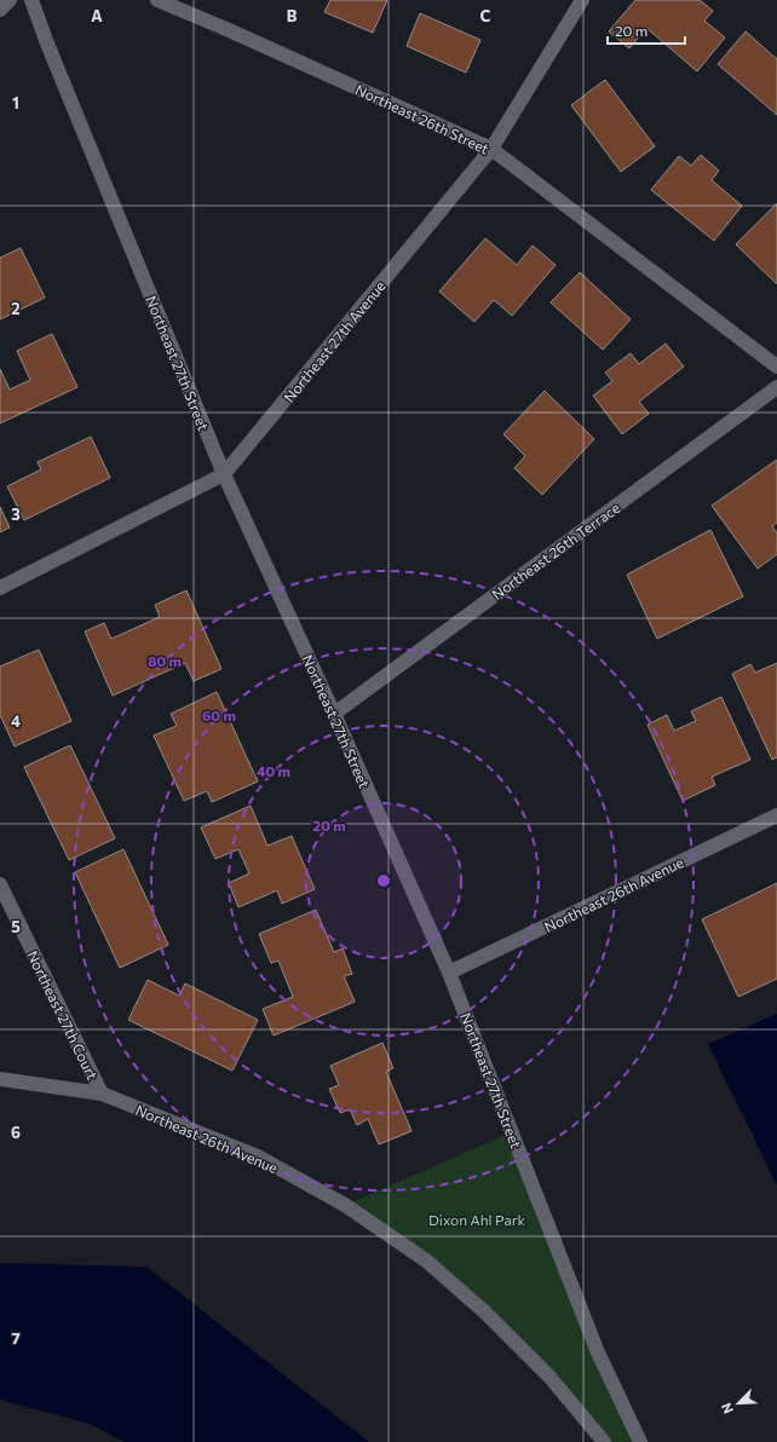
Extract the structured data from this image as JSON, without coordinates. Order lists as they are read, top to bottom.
{
  "streets": {
    "street": [
      "Northeast 26th Street",
      "Northeast 27th Avenue",
      "Northeast 27th Street",
      "Northeast 26th Terrace",
      "Northeast 26th Avenue",
      "Northeast 27th Court"
    ]
  },
  "crossings": [
    ["Northeast 26th Street", "Northeast 27th Avenue"],
    ["Northeast 27th Avenue", "Northeast 27th Street"],
    ["Northeast 27th Street", "Northeast 26th Terrace"],
    ["Northeast 27th Street", "Northeast 26th Avenue"],
    ["Northeast 26th Avenue", "Northeast 27th Court"]
  ],
  "parks": ["Dixon Ahl Park"],
  "scale_bar": "20 m",
  "north": "bottom left",
  "grid": {
    "columns": ["A", "B", "C"],
    "rows": [
      "1",
      "2",
      "3",
      "4",
      "5",
      "6",
      "7"
    ]
  },
  "rings": [
    "80 m",
    "60 m",
    "40 m",
    "20 m"
  ]
}
